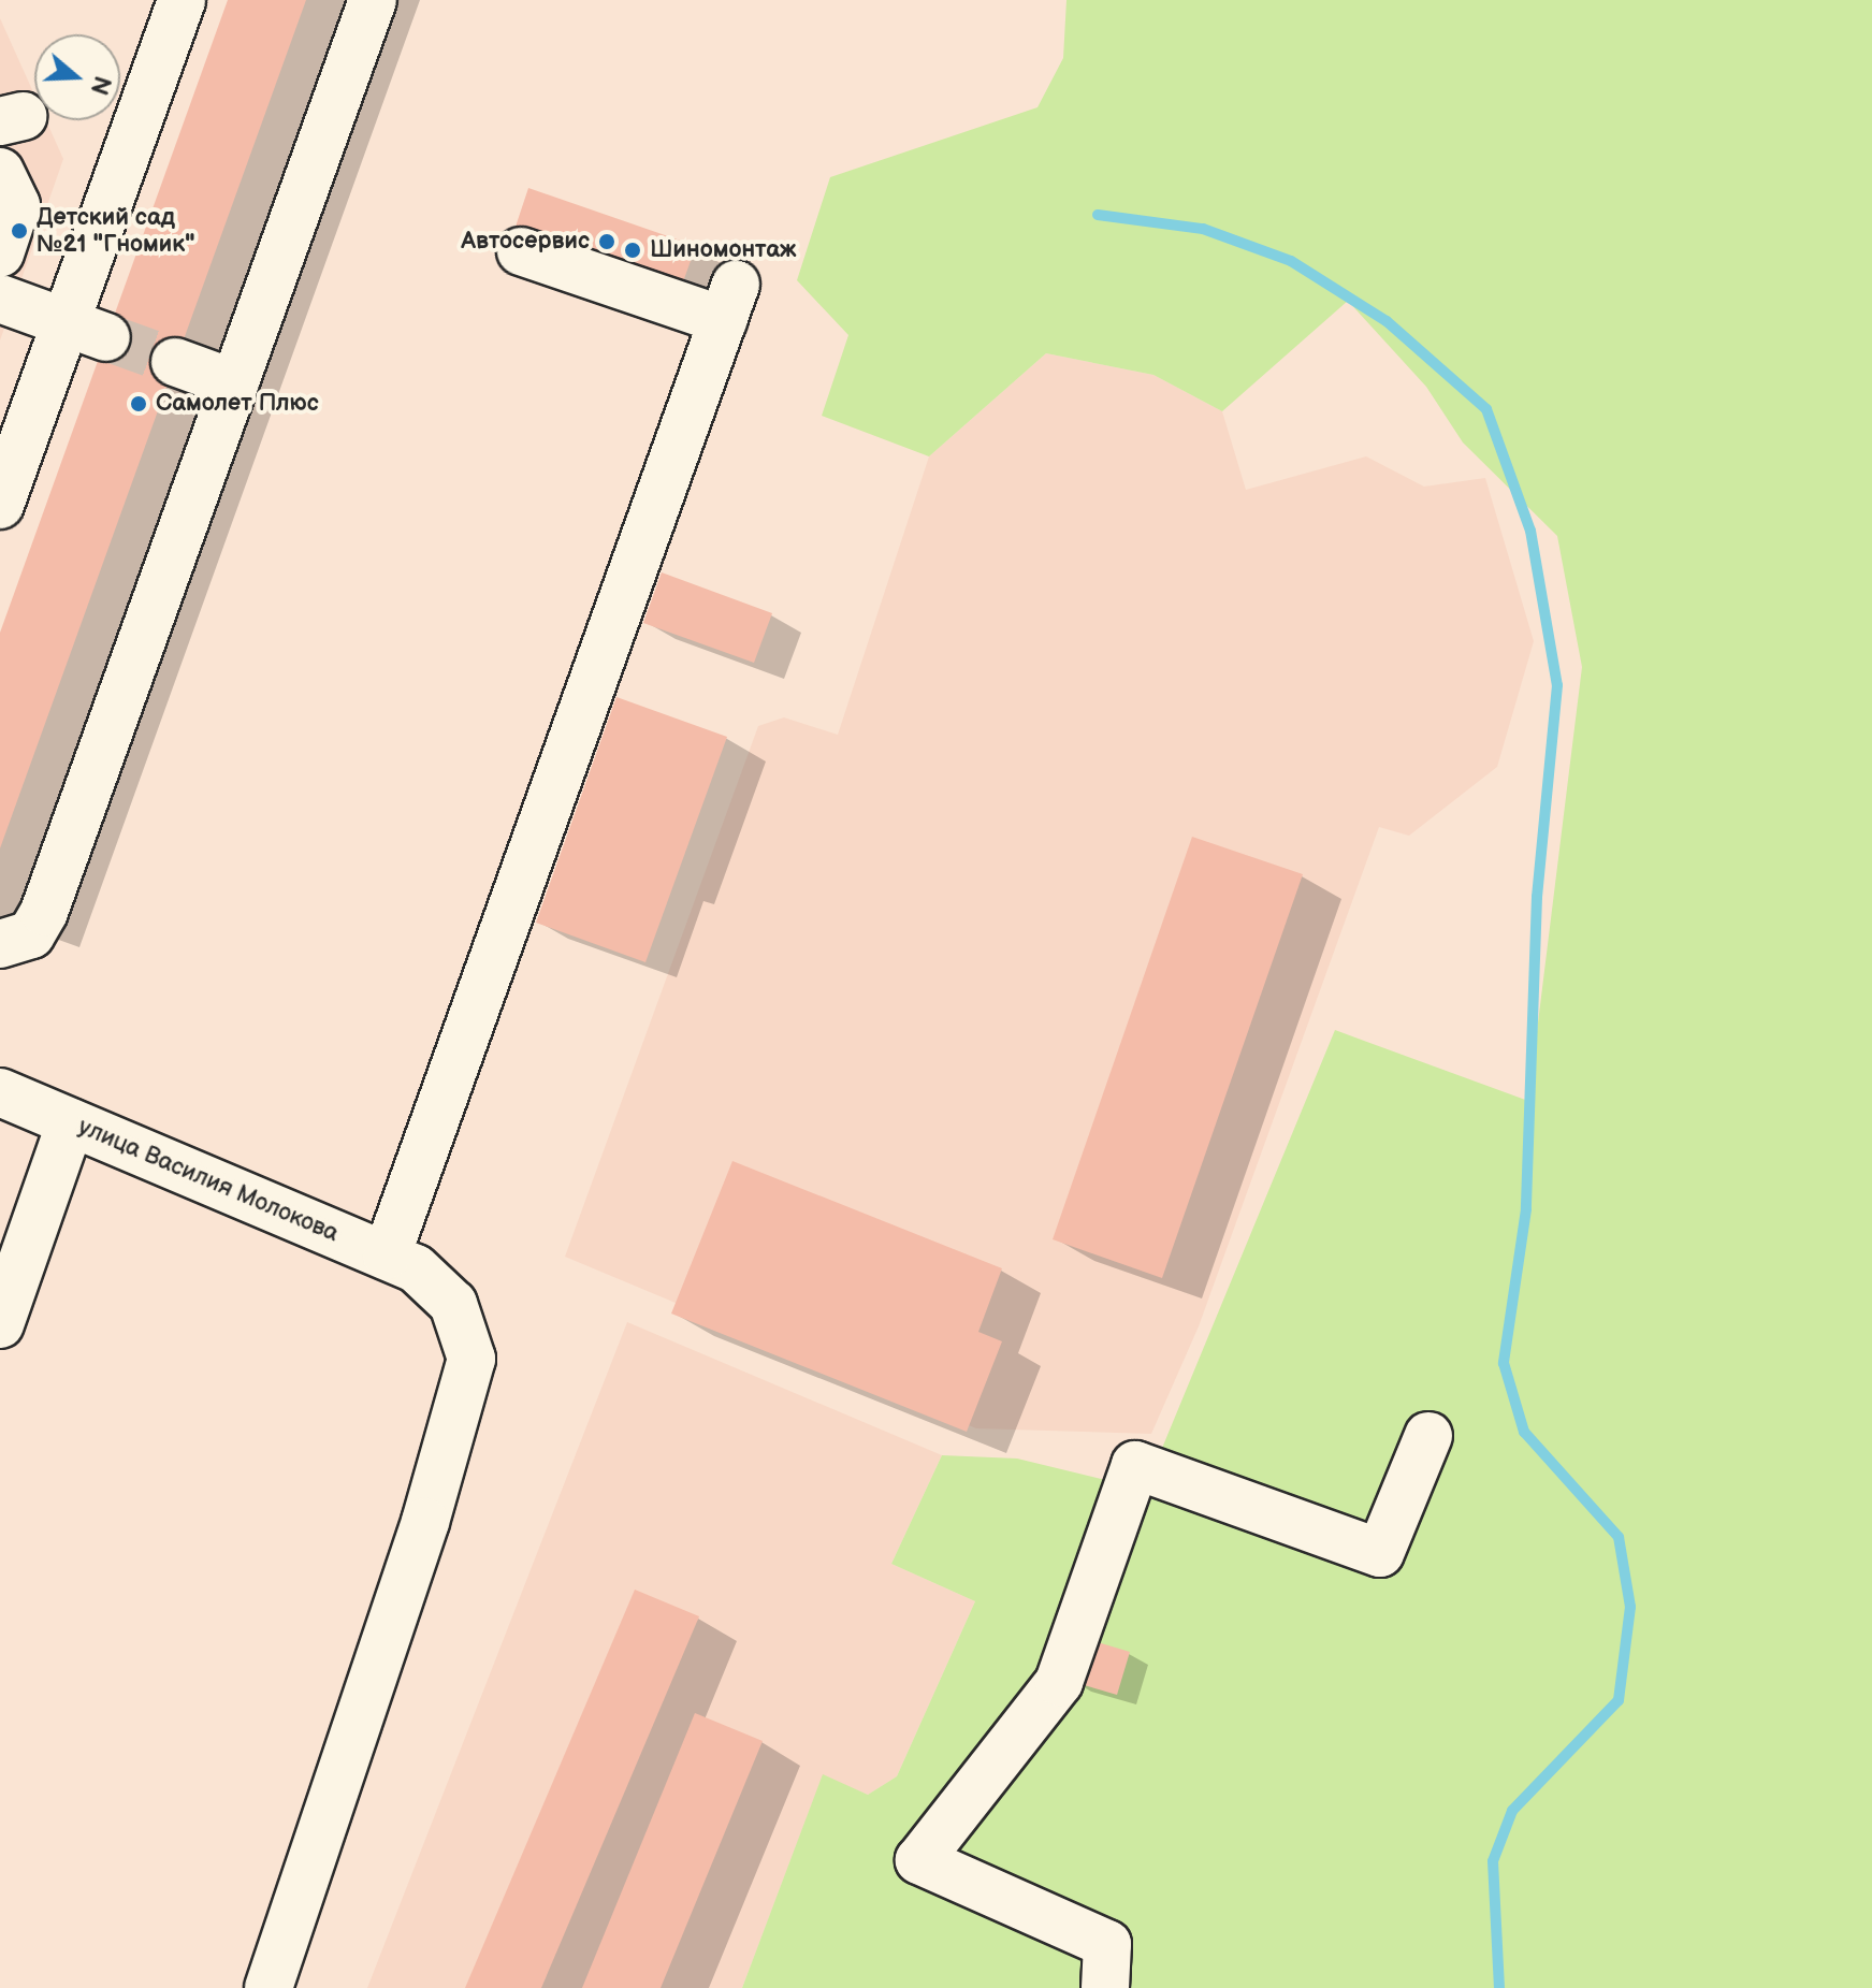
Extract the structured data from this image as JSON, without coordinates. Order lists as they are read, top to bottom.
{
  "streets": {
    "street": ["улица Василия Молокова"]
  },
  "places": [
    "Детский сад №21 \"Гномик\"",
    "Автосервис",
    "Шиномонтаж",
    "Самолет Плюс"
  ],
  "north": "right"
}
